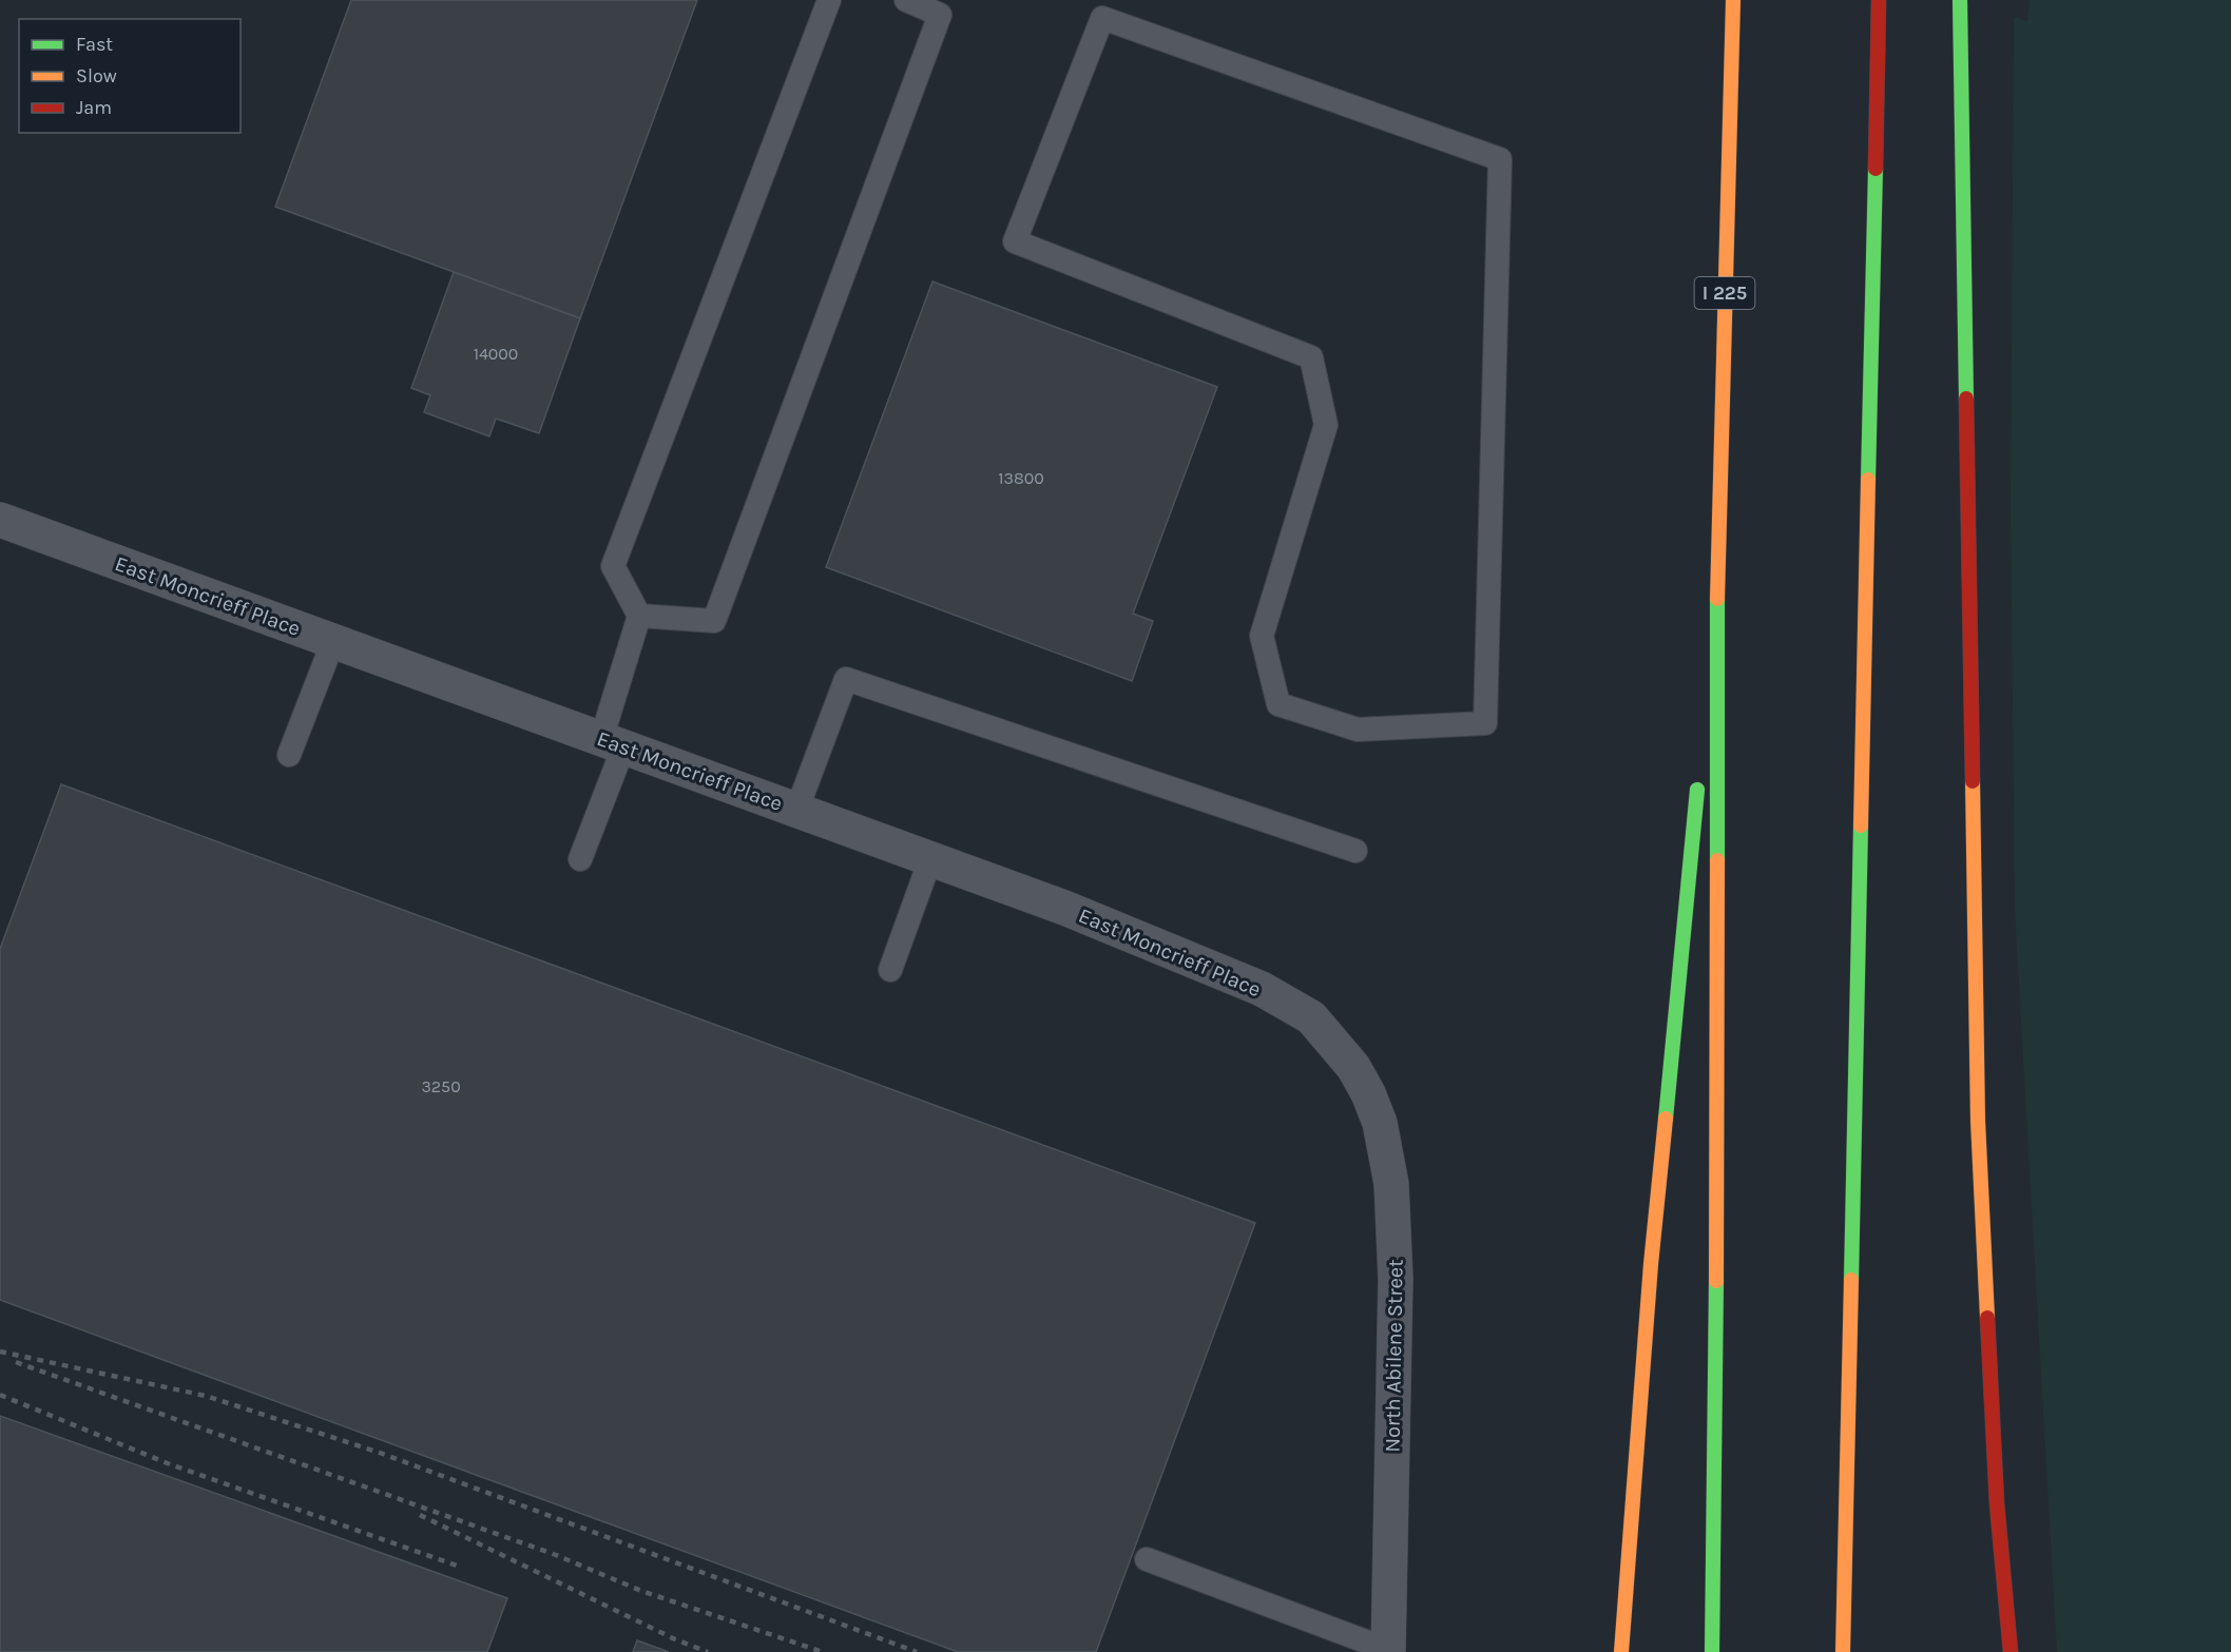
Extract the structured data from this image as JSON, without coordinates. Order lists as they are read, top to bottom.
{
  "streets": {
    "highway": ["I 225"],
    "street": ["East Moncrieff Place", "North Abilene Street"]
  },
  "crossings": [
    ["East Moncrieff Place", "North Abilene Street"]
  ],
  "house_numbers": ["14000", "13800", "3250"],
  "legend": ["Fast", "Slow", "Jam"]
}
